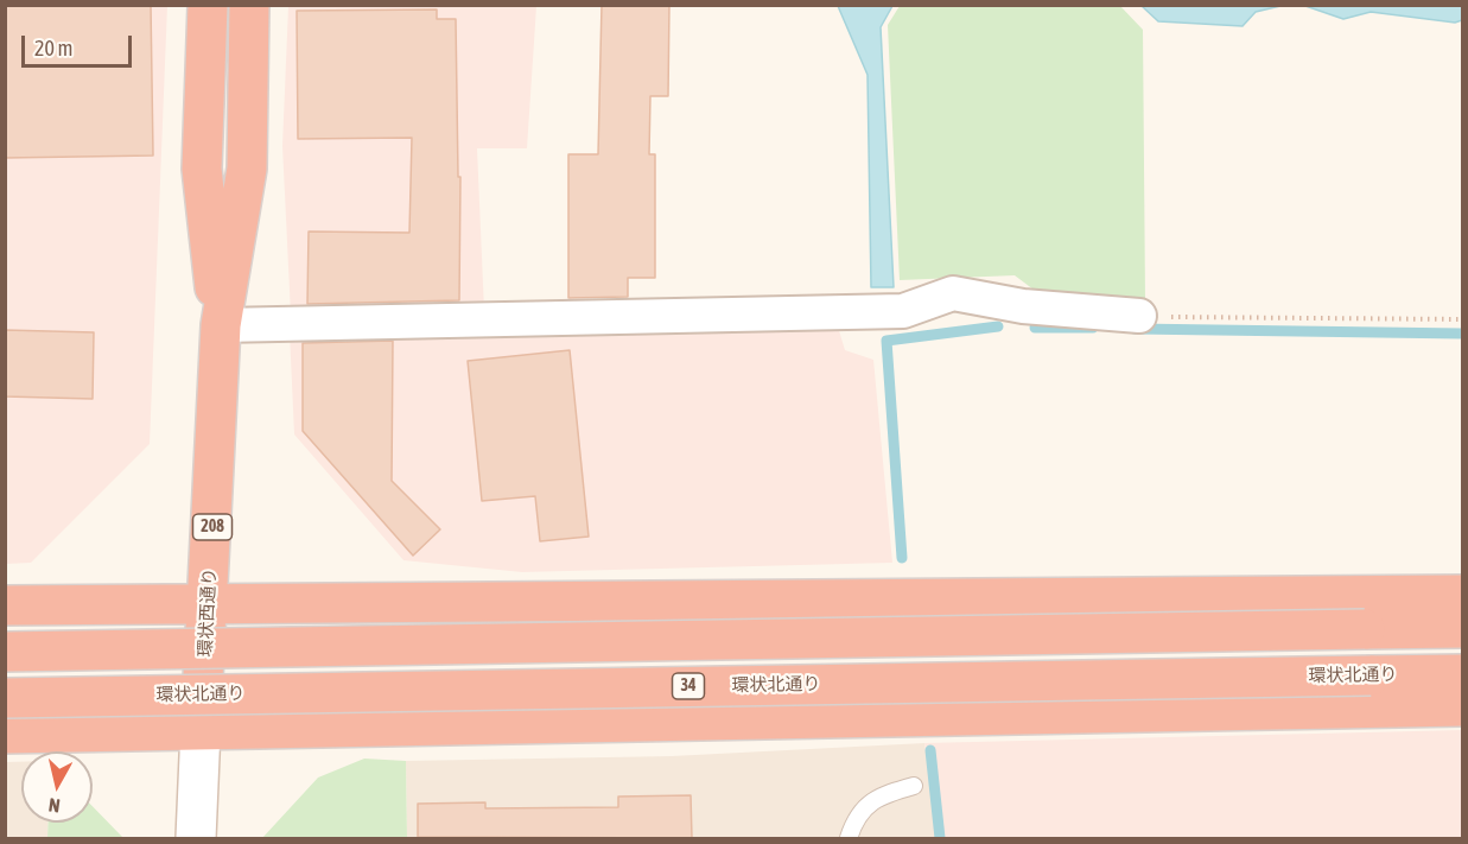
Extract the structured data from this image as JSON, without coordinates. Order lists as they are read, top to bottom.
{
  "streets": {
    "highway": [
      "208",
      "環状西通り",
      "環状北通り",
      "34"
    ]
  },
  "scale_bar": "20 m",
  "north": "bottom"
}
